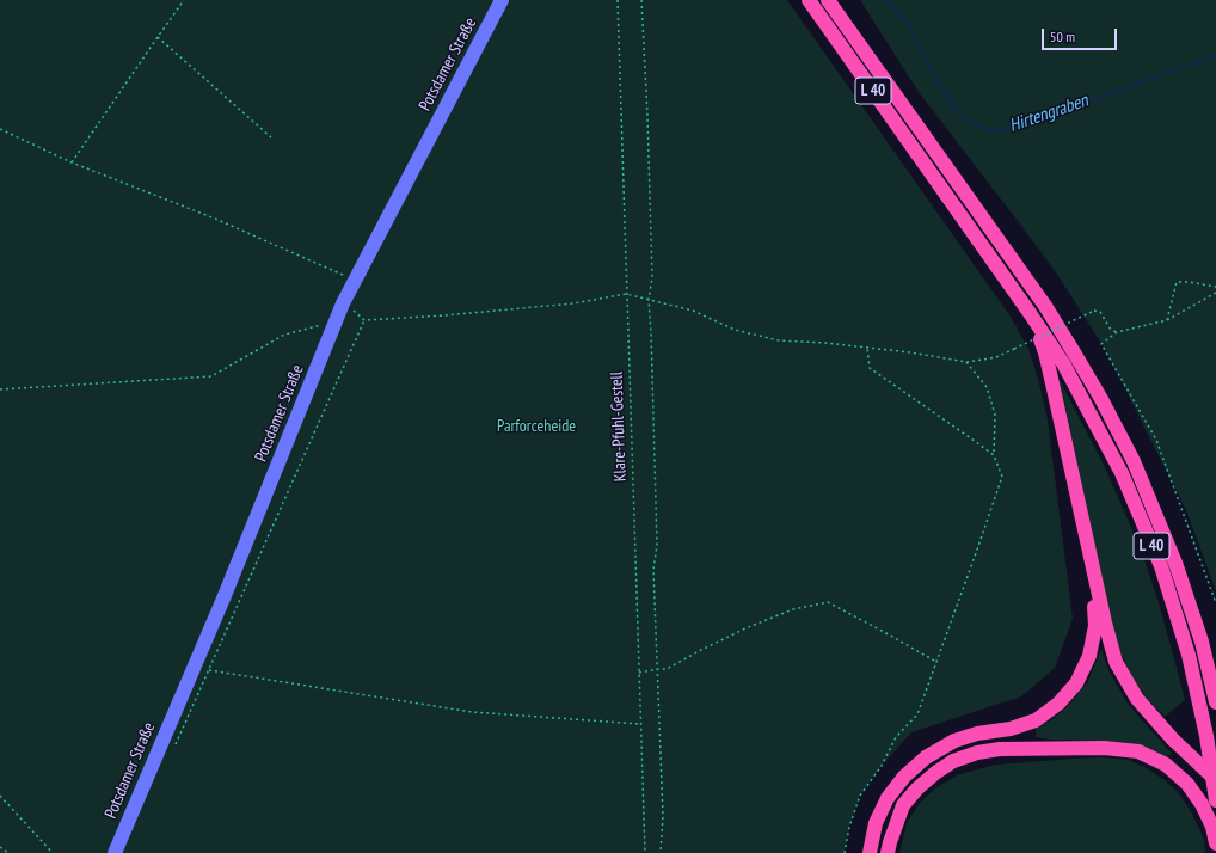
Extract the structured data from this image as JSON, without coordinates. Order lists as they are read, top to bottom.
{
  "streets": {
    "highway": ["L 40"],
    "street": ["Potsdamer Straße"],
    "path": ["Klare-Pfuhl-Gestell"]
  },
  "water": ["Hirtengraben"],
  "parks": ["Parforceheide"],
  "scale_bar": "50 m"
}
